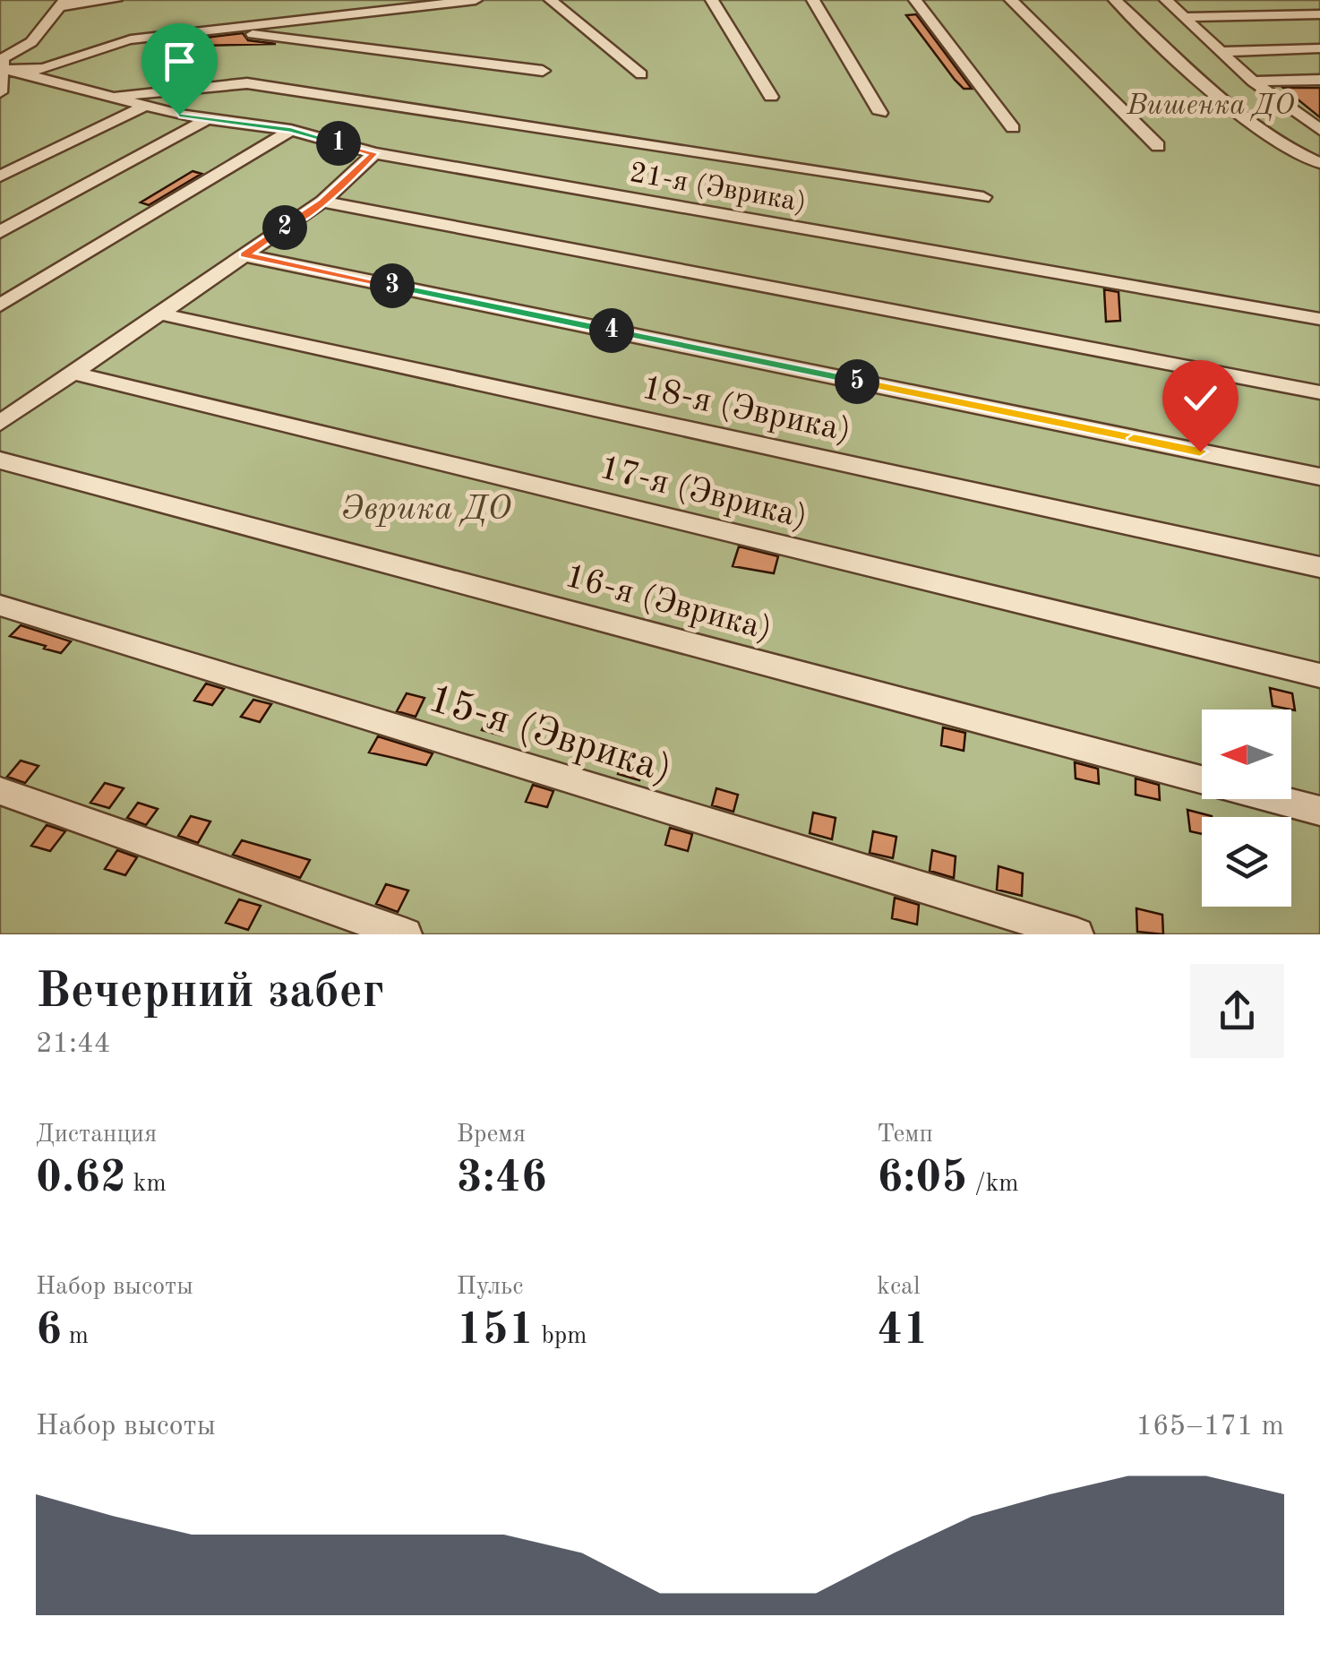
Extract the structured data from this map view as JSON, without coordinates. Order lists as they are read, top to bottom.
{
  "streets": {
    "lane": [
      "21-я (Эврика)",
      "18-я (Эврика)",
      "17-я (Эврика)",
      "16-я (Эврика)",
      "15-я (Эврика)"
    ]
  },
  "parks": ["Вишенка ДО", "Эврика ДО"],
  "north": "left",
  "page": {
    "pins": [
      "1",
      "2",
      "3",
      "4",
      "5"
    ],
    "heading": ["Вечерний забег", "21:44"],
    "stats": [
      ["Дистанция", "0.62 km"],
      ["Время", "3:46"],
      ["Темп", "6:05 /km"],
      ["Набор высоты", "6 m"],
      ["Пульс", "151 bpm"],
      ["kcal", "41"]
    ],
    "chart": ["Набор высоты", "165–171 m"]
  }
}
